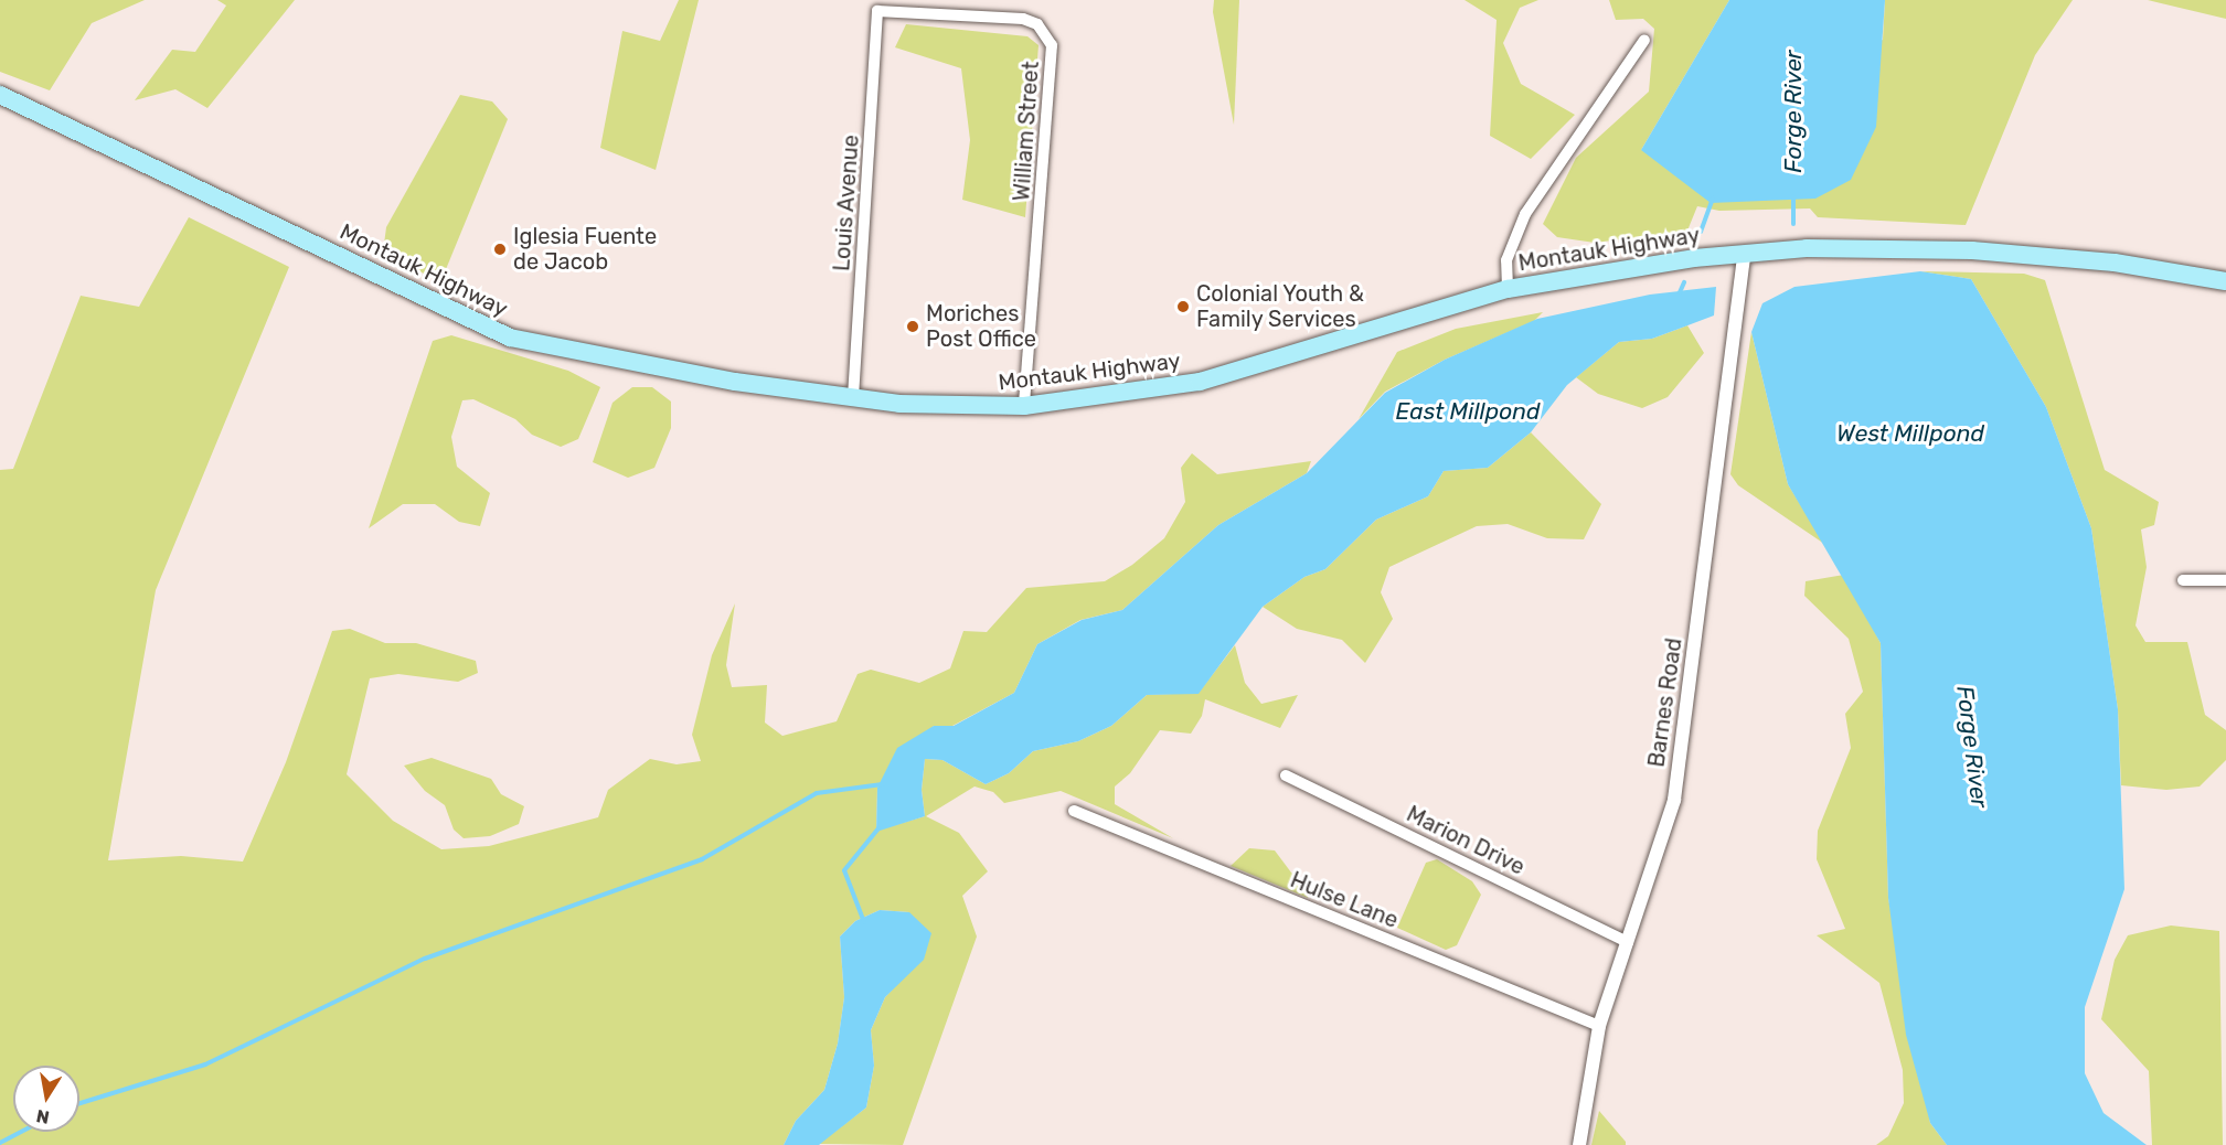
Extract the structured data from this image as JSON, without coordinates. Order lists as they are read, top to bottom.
{
  "streets": {
    "main road": ["Montauk Highway"],
    "street": [
      "William Street",
      "Louis Avenue",
      "Barnes Road",
      "Marion Drive",
      "Hulse Lane"
    ]
  },
  "crossings": [
    ["William Street", "Louis Avenue"],
    ["William Street", "Montauk Highway"],
    ["Louis Avenue", "Montauk Highway"],
    ["Montauk Highway", "Barnes Road"],
    ["Barnes Road", "Marion Drive"],
    ["Barnes Road", "Hulse Lane"]
  ],
  "water": ["Forge River", "East Millpond", "West Millpond"],
  "places": ["Iglesia Fuente de Jacob", "Colonial Youth & Family Services", "Moriches Post Office"],
  "north": "bottom"
}
